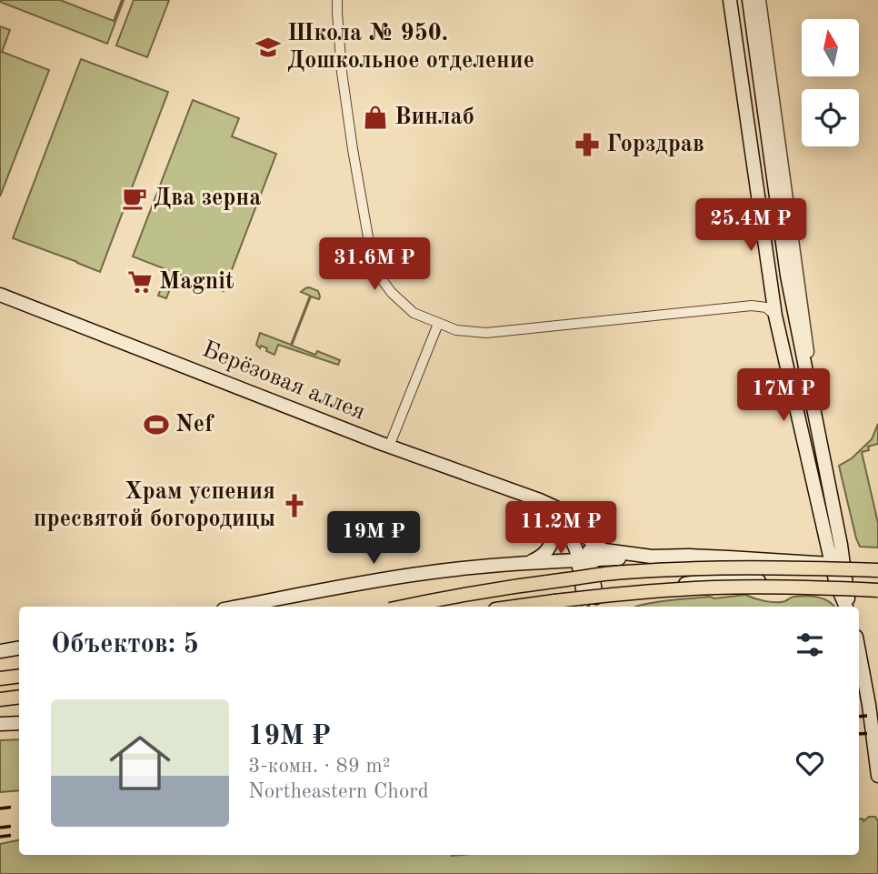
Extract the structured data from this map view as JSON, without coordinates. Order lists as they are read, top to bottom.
{
  "streets": {
    "main road": ["Берёзовая аллея"]
  },
  "places": {
    "school or university": ["Школа № 950. Дошкольное отделение"],
    "shop": ["Винлаб"],
    "pharmacy": ["Горздрав"],
    "cafe": ["Два зерна"],
    "supermarket": ["Magnit"],
    "sports": ["Nef"],
    "church": ["Храм успения пресвятой богородицы"]
  },
  "north": "top",
  "page": {
    "price": [
      "25.4M ₽",
      "31.6M ₽",
      "17M ₽",
      "11.2M ₽",
      "19M ₽"
    ],
    "heading": "Объектов: 5",
    "list": [
      {
        "name": "19M ₽",
        "note": "3-комн. · 89 m² · Northeastern Chord"
      }
    ]
  }
}
